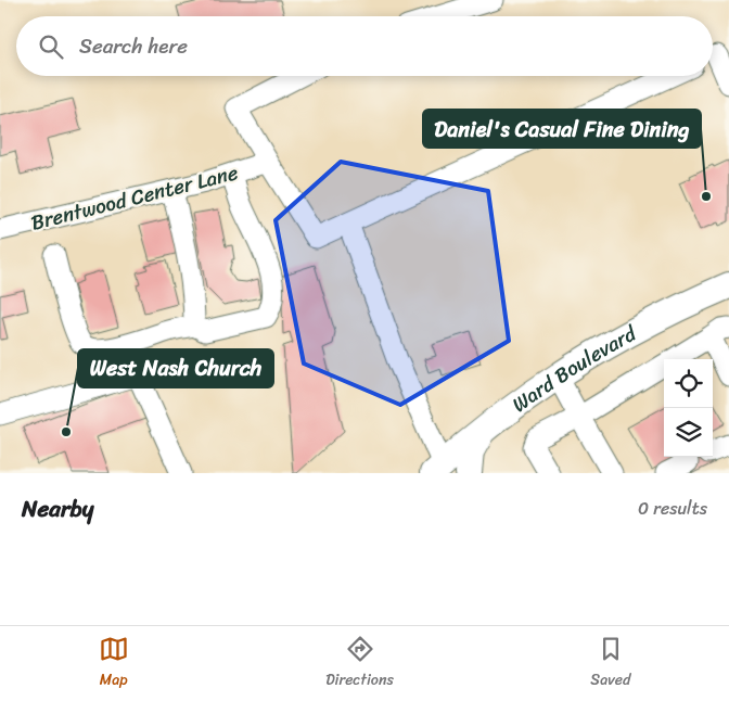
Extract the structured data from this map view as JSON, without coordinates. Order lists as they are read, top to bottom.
{
  "streets": {
    "main road": ["Ward Boulevard"],
    "street": ["Brentwood Center Lane"]
  },
  "places": ["Daniel's Casual Fine Dining", "West Nash Church"],
  "page": {
    "search": "Search here",
    "heading": ["Nearby", "0 results"],
    "nav": ["Map", "Directions", "Saved"]
  }
}
